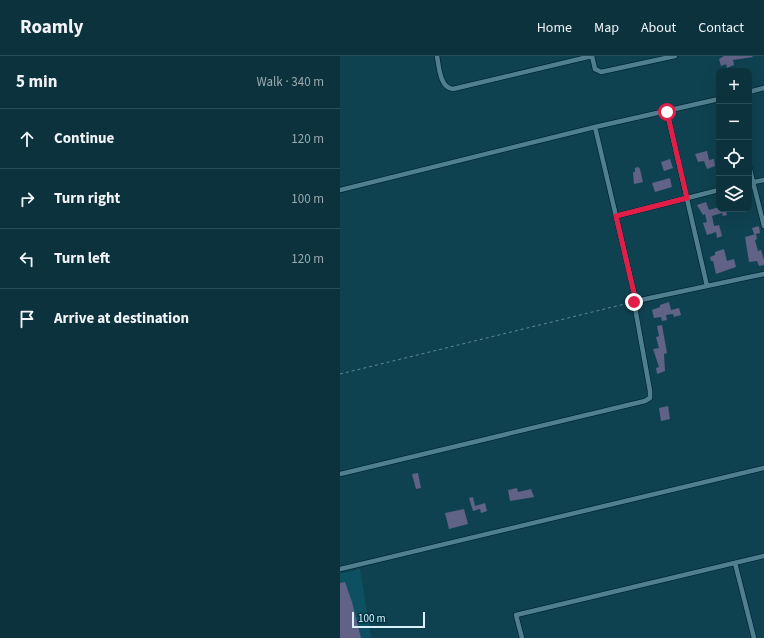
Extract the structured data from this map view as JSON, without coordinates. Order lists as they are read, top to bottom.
{
  "scale_bar": "100 m",
  "page": {
    "header": "Roamly",
    "nav": [
      "Home",
      "Map",
      "About",
      "Contact"
    ],
    "heading": ["5 min", "Walk · 340 m"],
    "map_buttons": ["+", "−"],
    "list": [
      ["Continue", "120 m"],
      ["Turn right", "100 m"],
      ["Turn left", "120 m"],
      "Arrive at destination"
    ],
    "scale": "100 m"
  }
}
